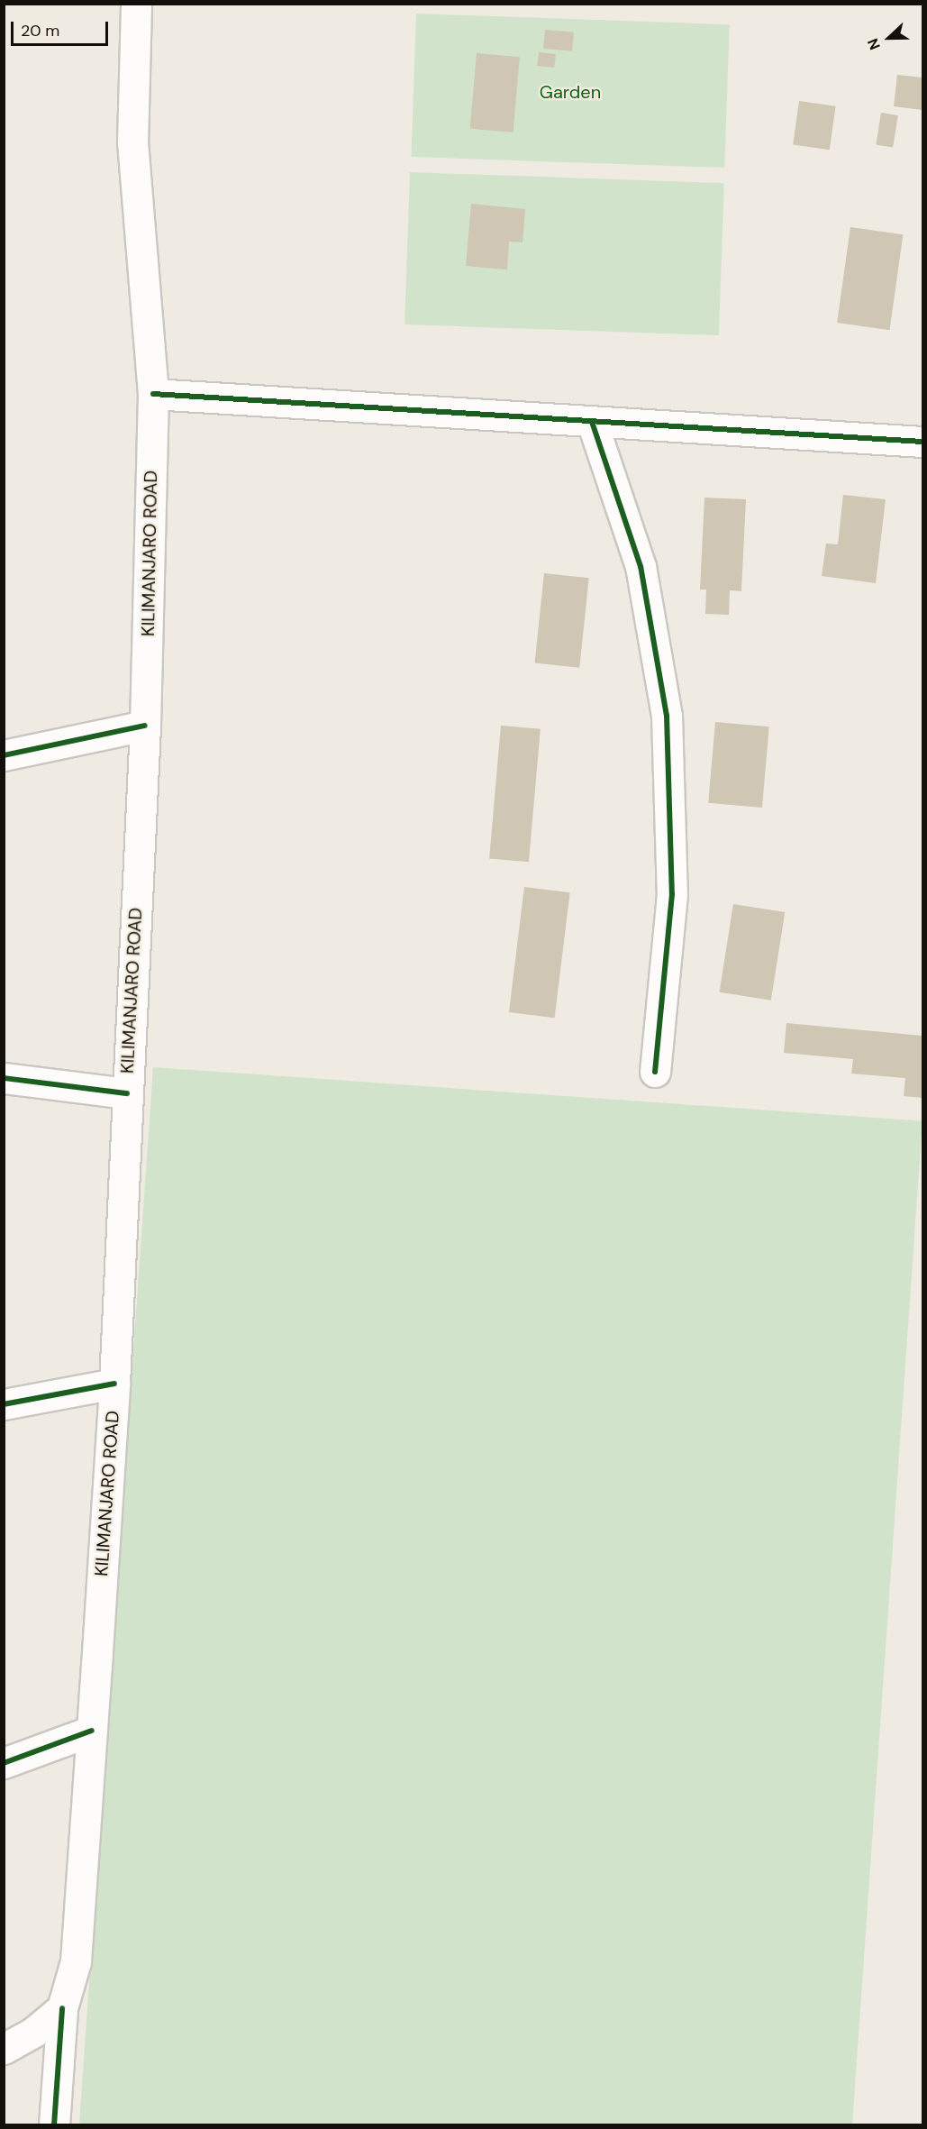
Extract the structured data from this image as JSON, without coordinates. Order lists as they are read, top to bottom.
{
  "streets": {
    "main road": ["KILIMANJARO ROAD"]
  },
  "parks": ["Garden"],
  "scale_bar": "20 m",
  "north": "left"
}
